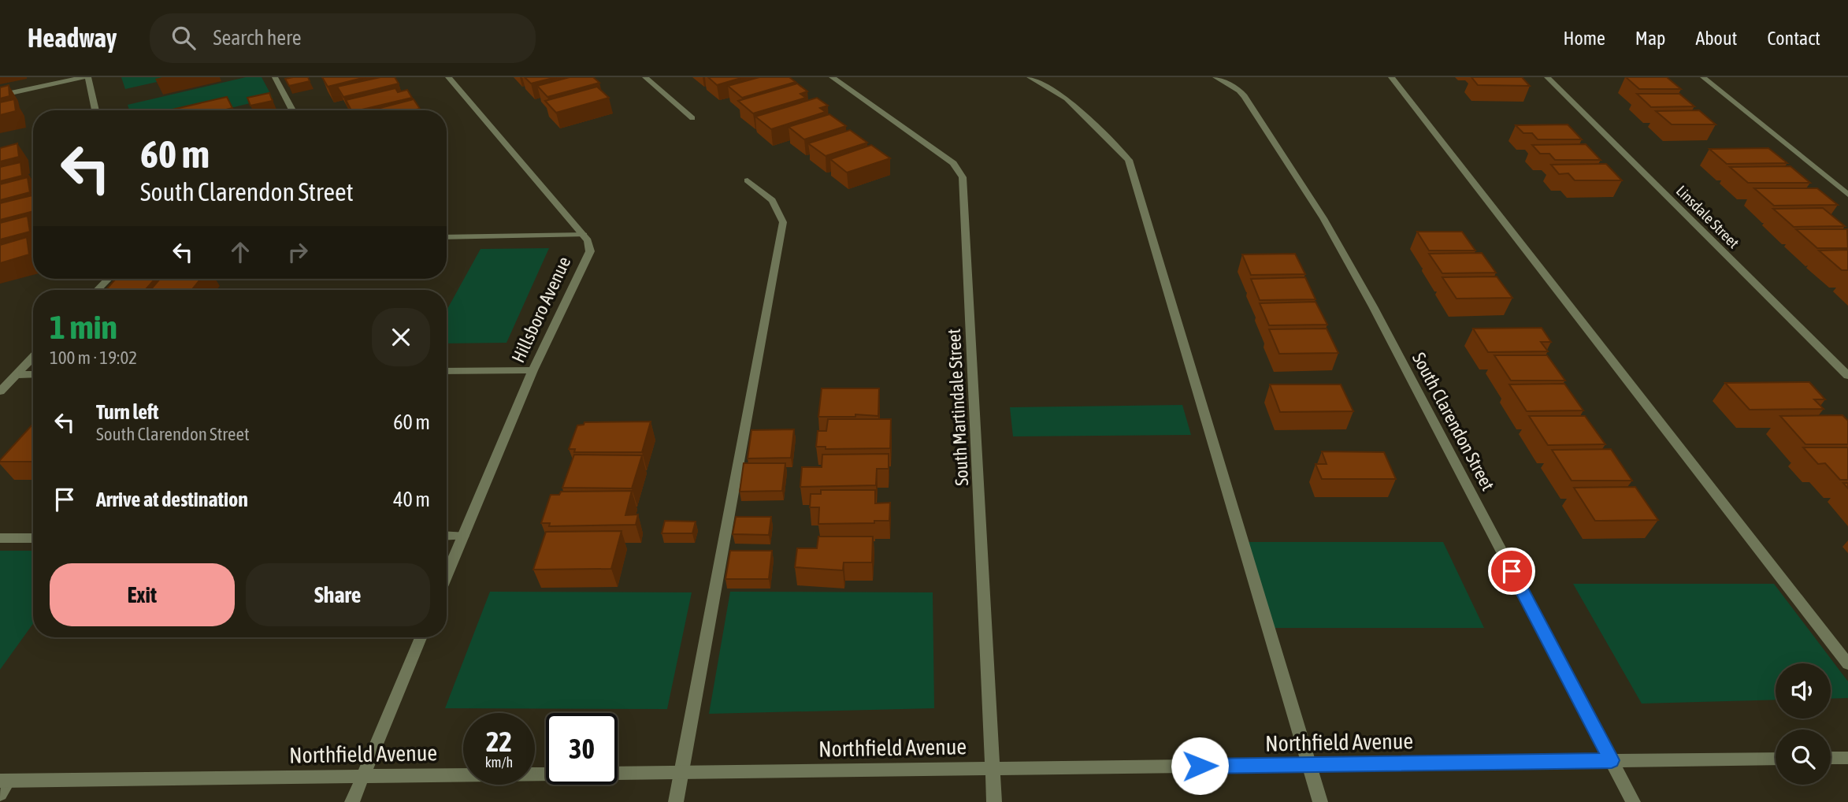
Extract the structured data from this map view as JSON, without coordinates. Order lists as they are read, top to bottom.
{
  "streets": {
    "street": [
      "Linsdale Street",
      "Hillsboro Avenue",
      "South Martindale Street",
      "South Clarendon Street",
      "Northfield Avenue"
    ]
  },
  "crossings": [
    ["South Martindale Street", "Northfield Avenue"],
    ["South Clarendon Street", "Northfield Avenue"]
  ],
  "page": {
    "header": "Headway",
    "search": "Search here",
    "nav": [
      "Home",
      "Map",
      "About",
      "Contact"
    ],
    "turn": ["60 m", "South Clarendon Street"],
    "heading": ["1 min", "100 m · 19:02"],
    "list": [
      {
        "name": "Turn left",
        "note": "South Clarendon Street",
        "value": "60 m"
      },
      {
        "name": "Arrive at destination",
        "value": "40 m"
      }
    ],
    "buttons": ["Exit", "Share"],
    "speed": "22 km/h",
    "limit": "30"
  }
}
